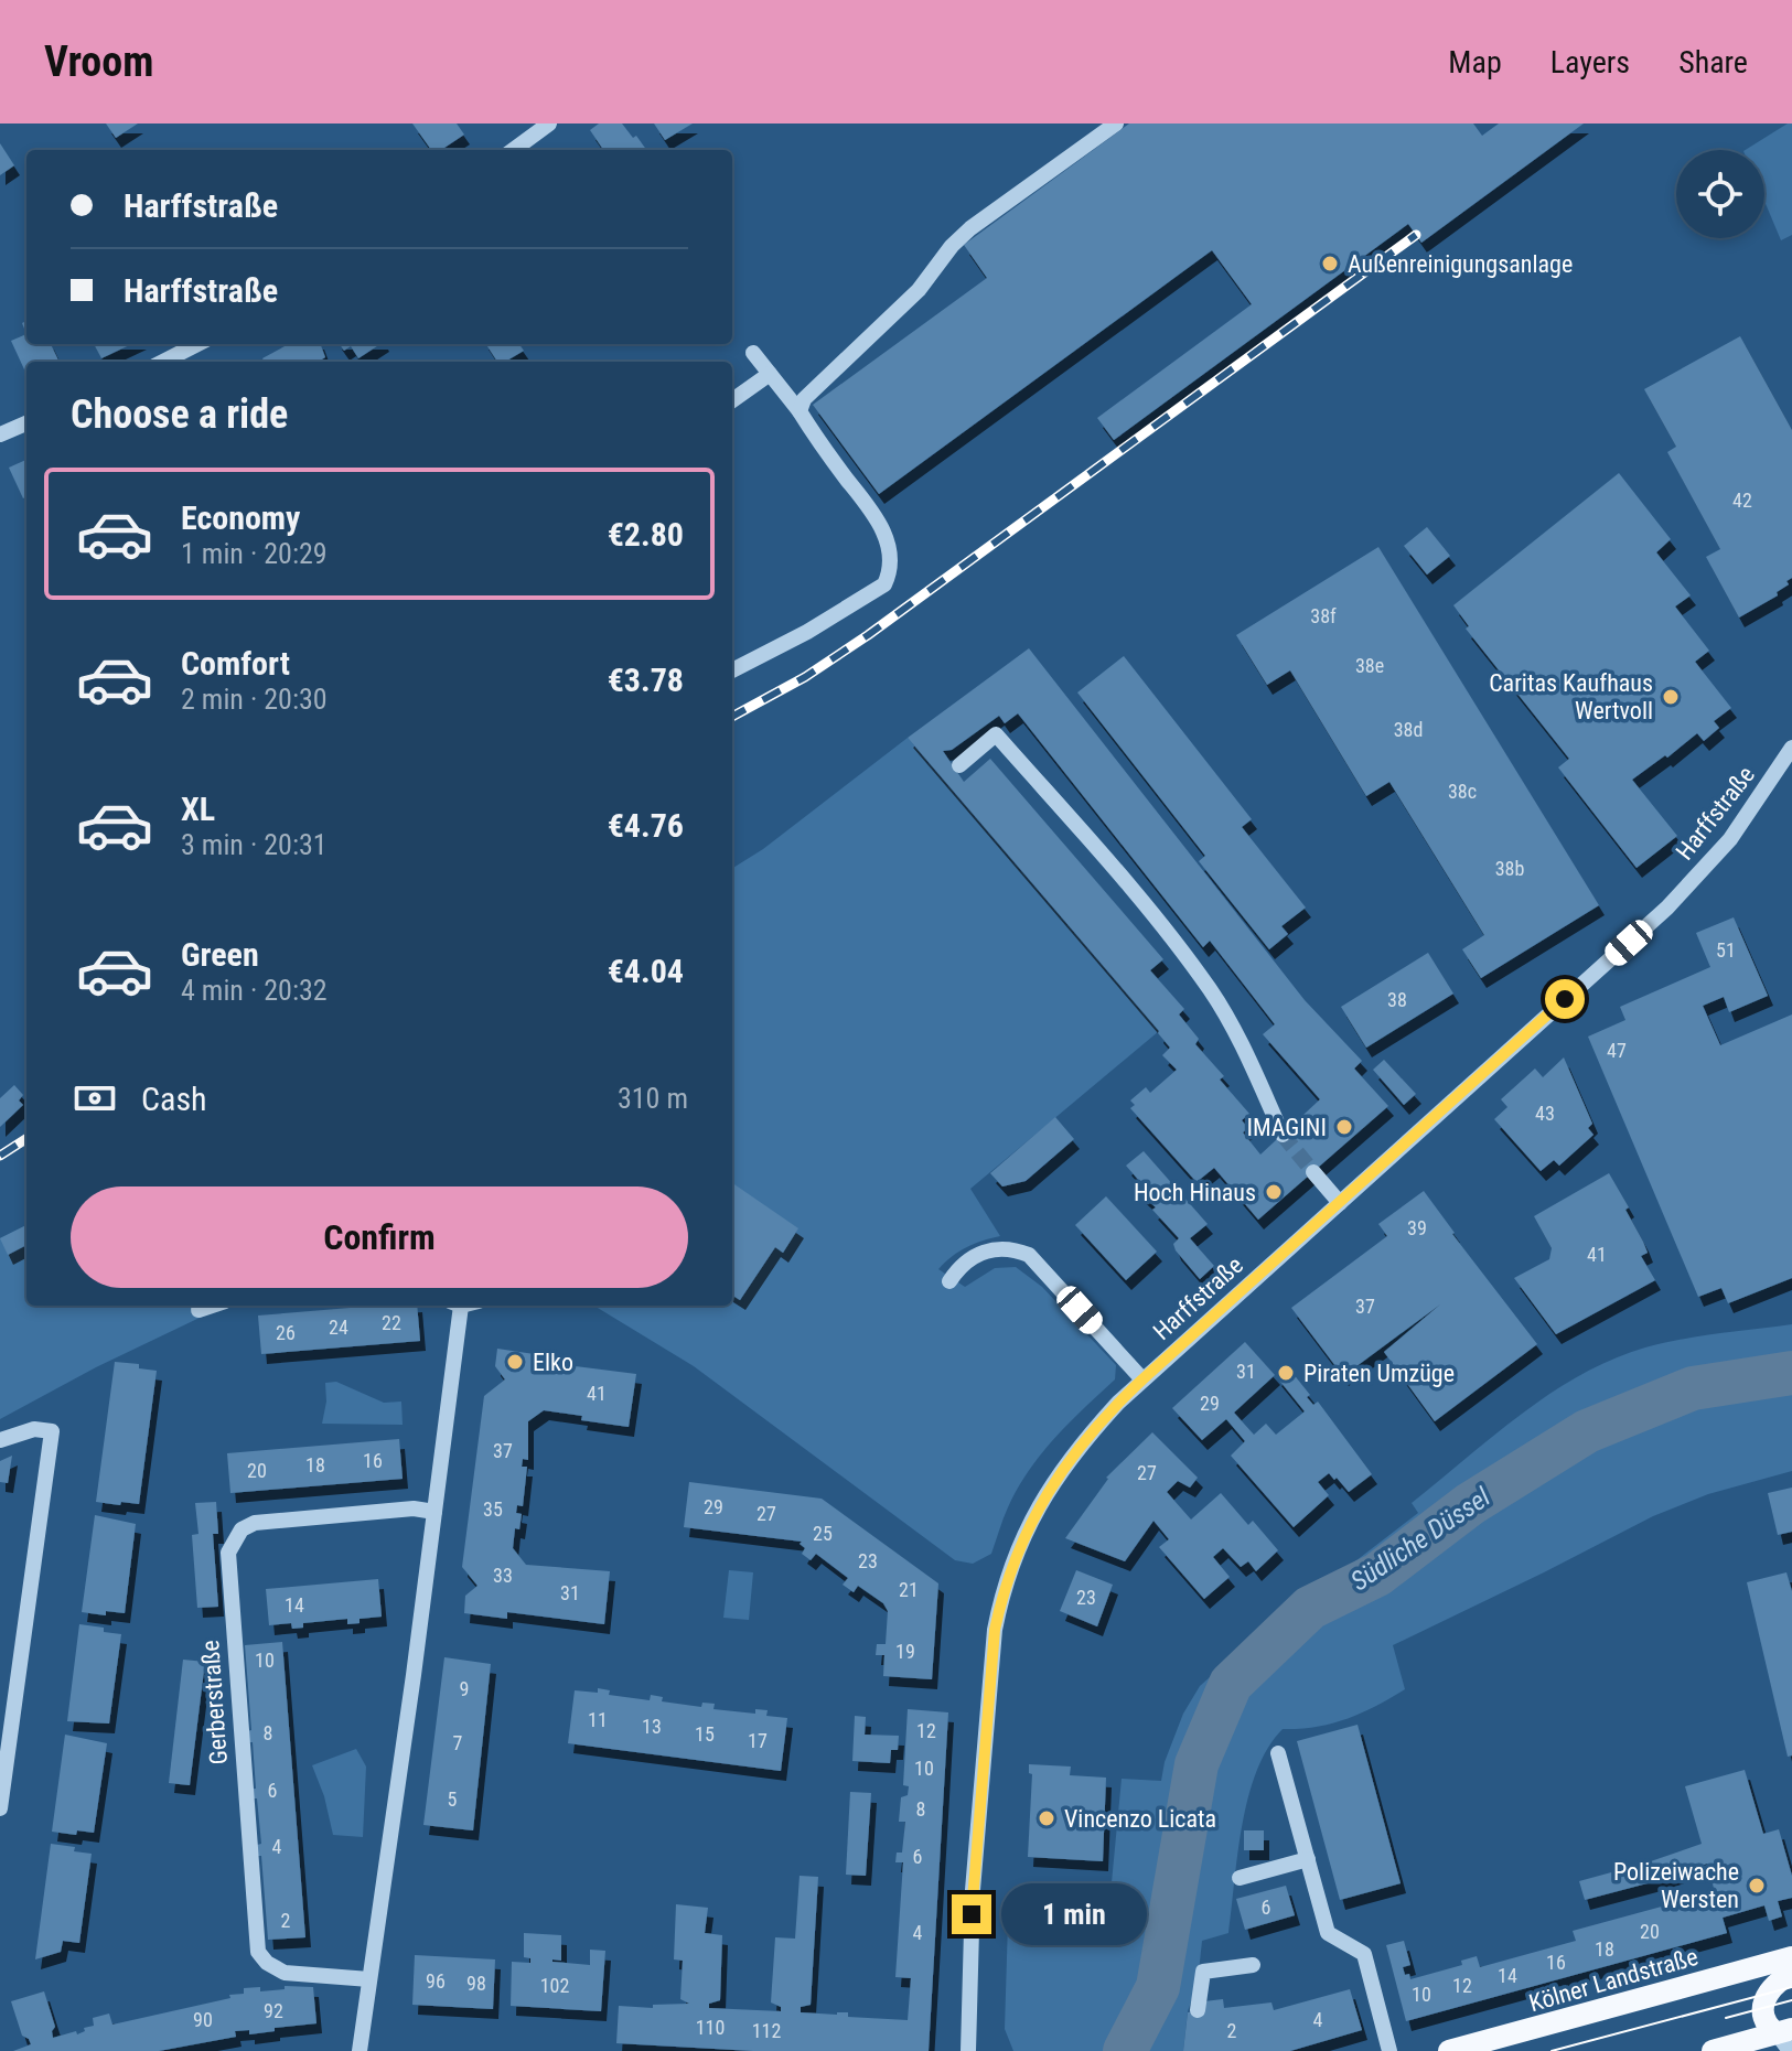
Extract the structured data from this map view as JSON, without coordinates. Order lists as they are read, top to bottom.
{
  "streets": {
    "main road": ["Kölner Landstraße"],
    "street": ["Harffstraße", "Gerberstraße"]
  },
  "water": ["Südliche Düssel"],
  "places": [
    "Außenreinigungsanlage",
    "Caritas Kaufhaus Wertvoll",
    "IMAGINI",
    "Hoch Hinaus",
    "Elko",
    "Piraten Umzüge",
    "Vincenzo Licata",
    "Polizeiwache Wersten"
  ],
  "house_numbers": [
    "42",
    "38f",
    "38e",
    "38d",
    "38c",
    "38b",
    "51",
    "38",
    "47",
    "43",
    "39",
    "41",
    "37",
    "22",
    "24",
    "26",
    "31",
    "41",
    "29",
    "37",
    "16",
    "18",
    "20",
    "27",
    "29",
    "35",
    "27",
    "25",
    "23",
    "33",
    "21",
    "31",
    "23",
    "14",
    "19",
    "10",
    "9",
    "11",
    "13",
    "12",
    "8",
    "15",
    "17",
    "7",
    "10",
    "6",
    "5",
    "8",
    "4",
    "6",
    "6",
    "2",
    "20",
    "4",
    "18",
    "16",
    "14",
    "96",
    "98",
    "102",
    "12",
    "10",
    "92",
    "90",
    "4",
    "110",
    "112",
    "2"
  ],
  "page": {
    "header": "Vroom",
    "nav": ["Map", "Layers", "Share"],
    "banner": ["Harffstraße", "Harffstraße"],
    "heading": "Choose a ride",
    "list": [
      {
        "name": "Economy",
        "note": "1 min · 20:29",
        "value": "€2.80"
      },
      {
        "name": "Comfort",
        "note": "2 min · 20:30",
        "value": "€3.78"
      },
      {
        "name": "XL",
        "note": "3 min · 20:31",
        "value": "€4.76"
      },
      {
        "name": "Green",
        "note": "4 min · 20:32",
        "value": "€4.04"
      }
    ],
    "pay": ["Cash", "310 m"],
    "buttons": "Confirm",
    "bubble": "1 min"
  }
}
